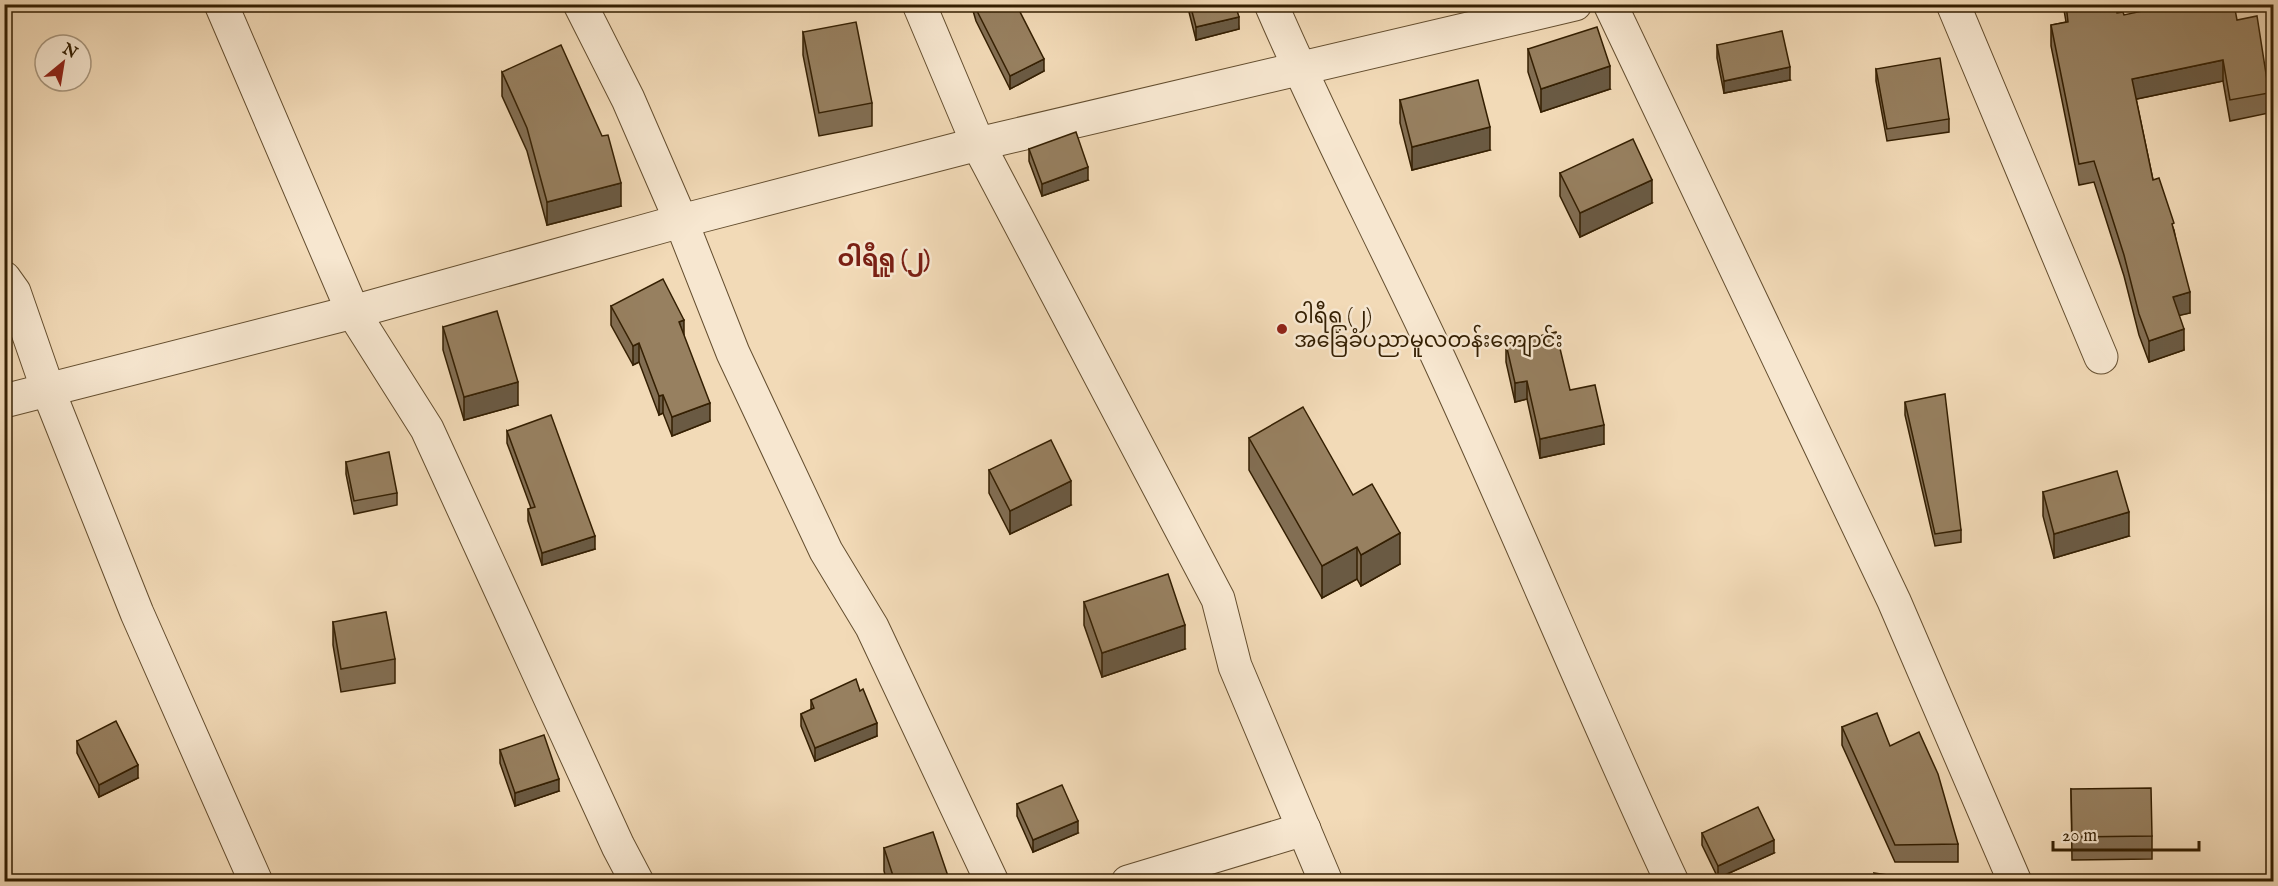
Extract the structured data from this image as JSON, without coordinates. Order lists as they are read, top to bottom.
{
  "districts": ["ဝါရီရူ (၂)"],
  "places": ["ဝါရီရူ (၂) အခြေခံပညာမူလတန်းကျောင်း"],
  "scale_bar": "20 m",
  "north": "top right"
}
